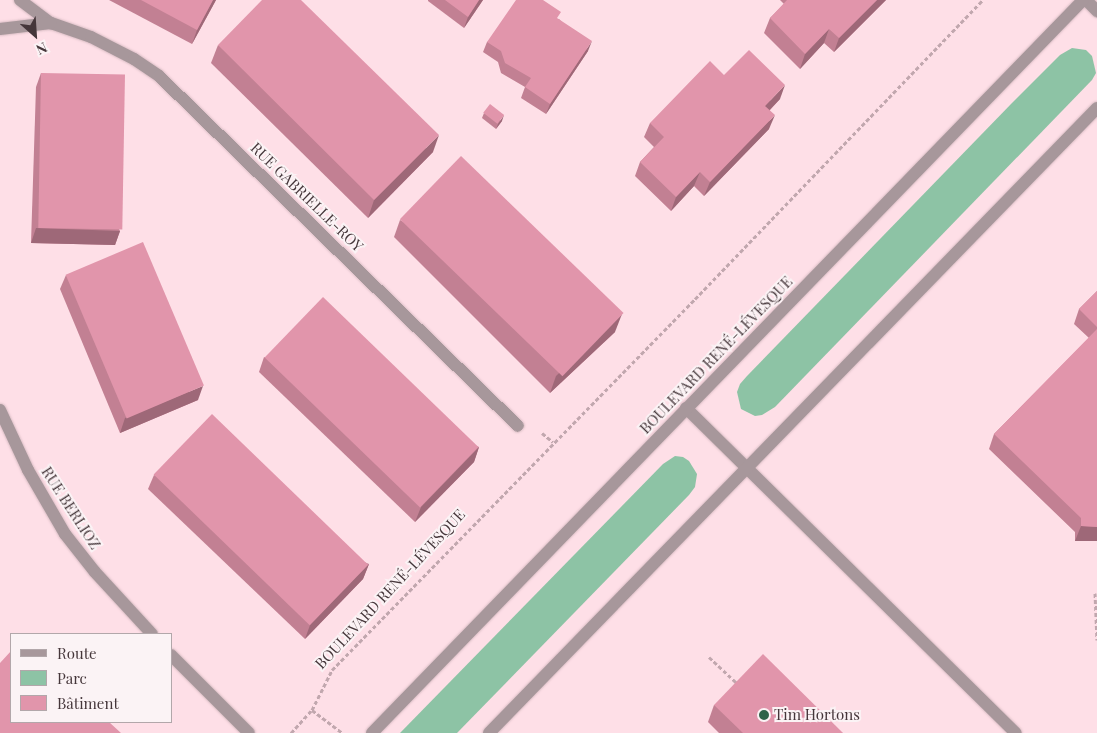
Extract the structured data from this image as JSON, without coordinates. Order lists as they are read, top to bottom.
{
  "streets": {
    "street": ["RUE GABRIELLE-ROY", "BOULEVARD RENÉ-LÉVESQUE", "RUE BERLIOZ"]
  },
  "places": ["Tim Hortons"],
  "legend": ["Route", "Parc", "Bâtiment"],
  "north": "bottom right"
}
